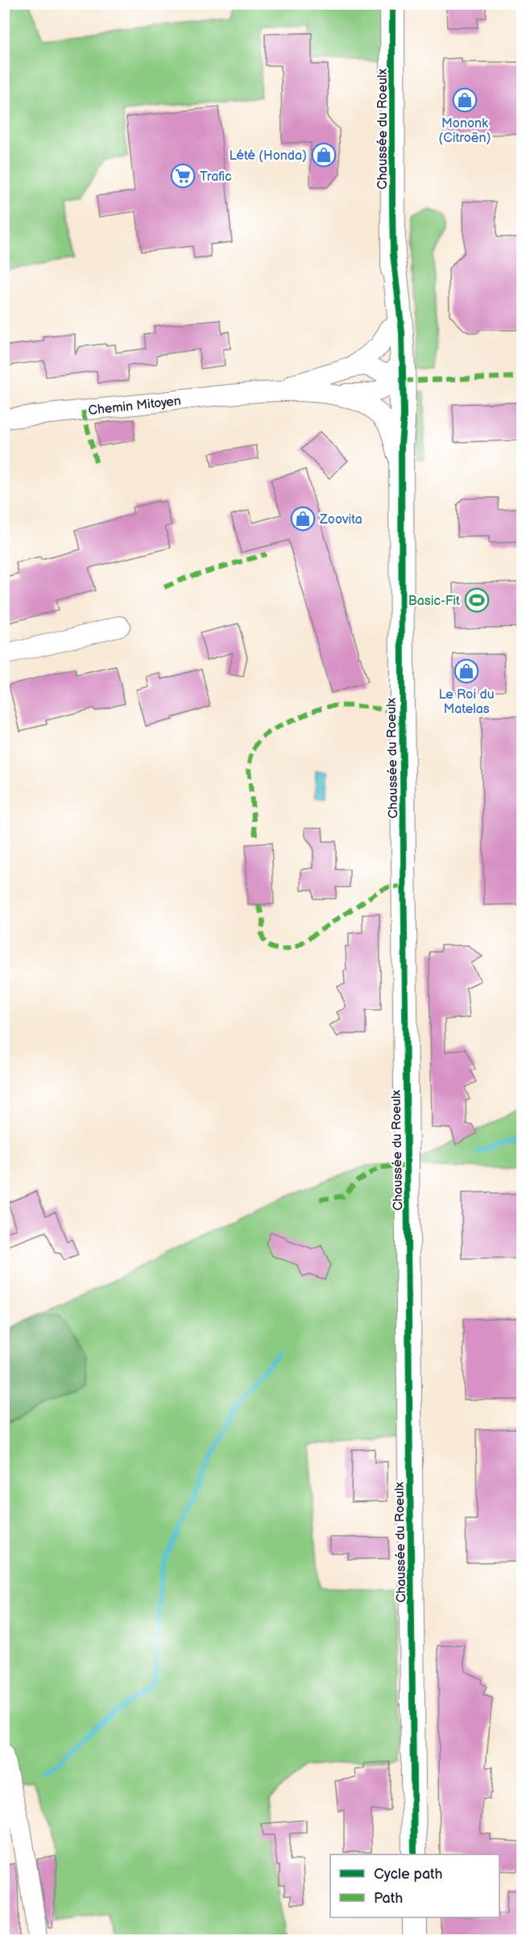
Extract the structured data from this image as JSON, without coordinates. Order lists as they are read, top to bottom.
{
  "streets": {
    "main road": ["Chaussée du Roeulx"],
    "street": ["Chemin Mitoyen"]
  },
  "places": {
    "shop": [
      "Mononk (Citroën)",
      "Lété (Honda)",
      "Zoovita",
      "Le Roi du Matelas"
    ],
    "supermarket": ["Trafic"],
    "sports": ["Basic-Fit"]
  },
  "legend": ["Cycle path", "Path"]
}
